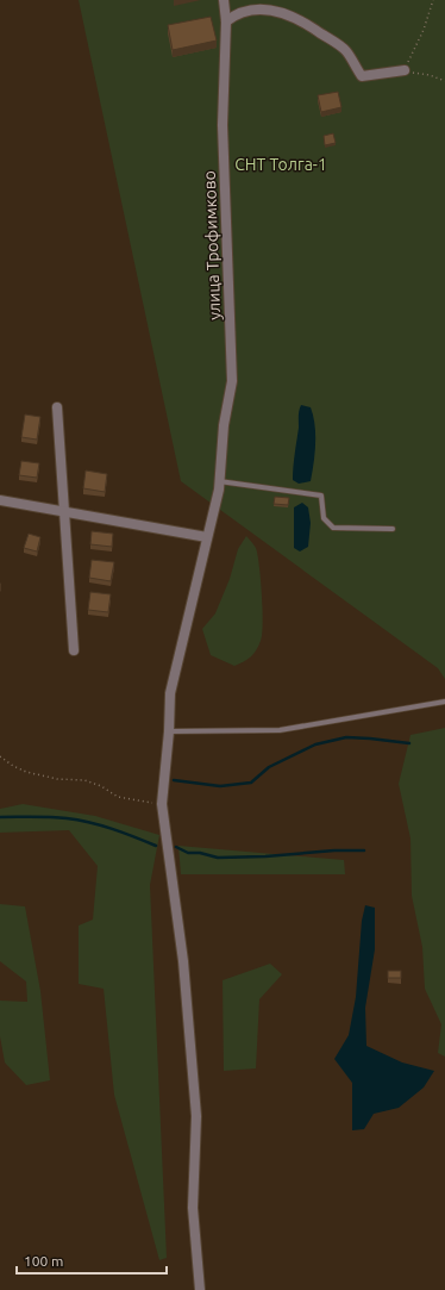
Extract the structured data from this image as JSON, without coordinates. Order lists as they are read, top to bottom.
{
  "streets": {
    "street": ["улица Трофимково"]
  },
  "parks": ["СНТ Толга-1"],
  "scale_bar": "100 m"
}
